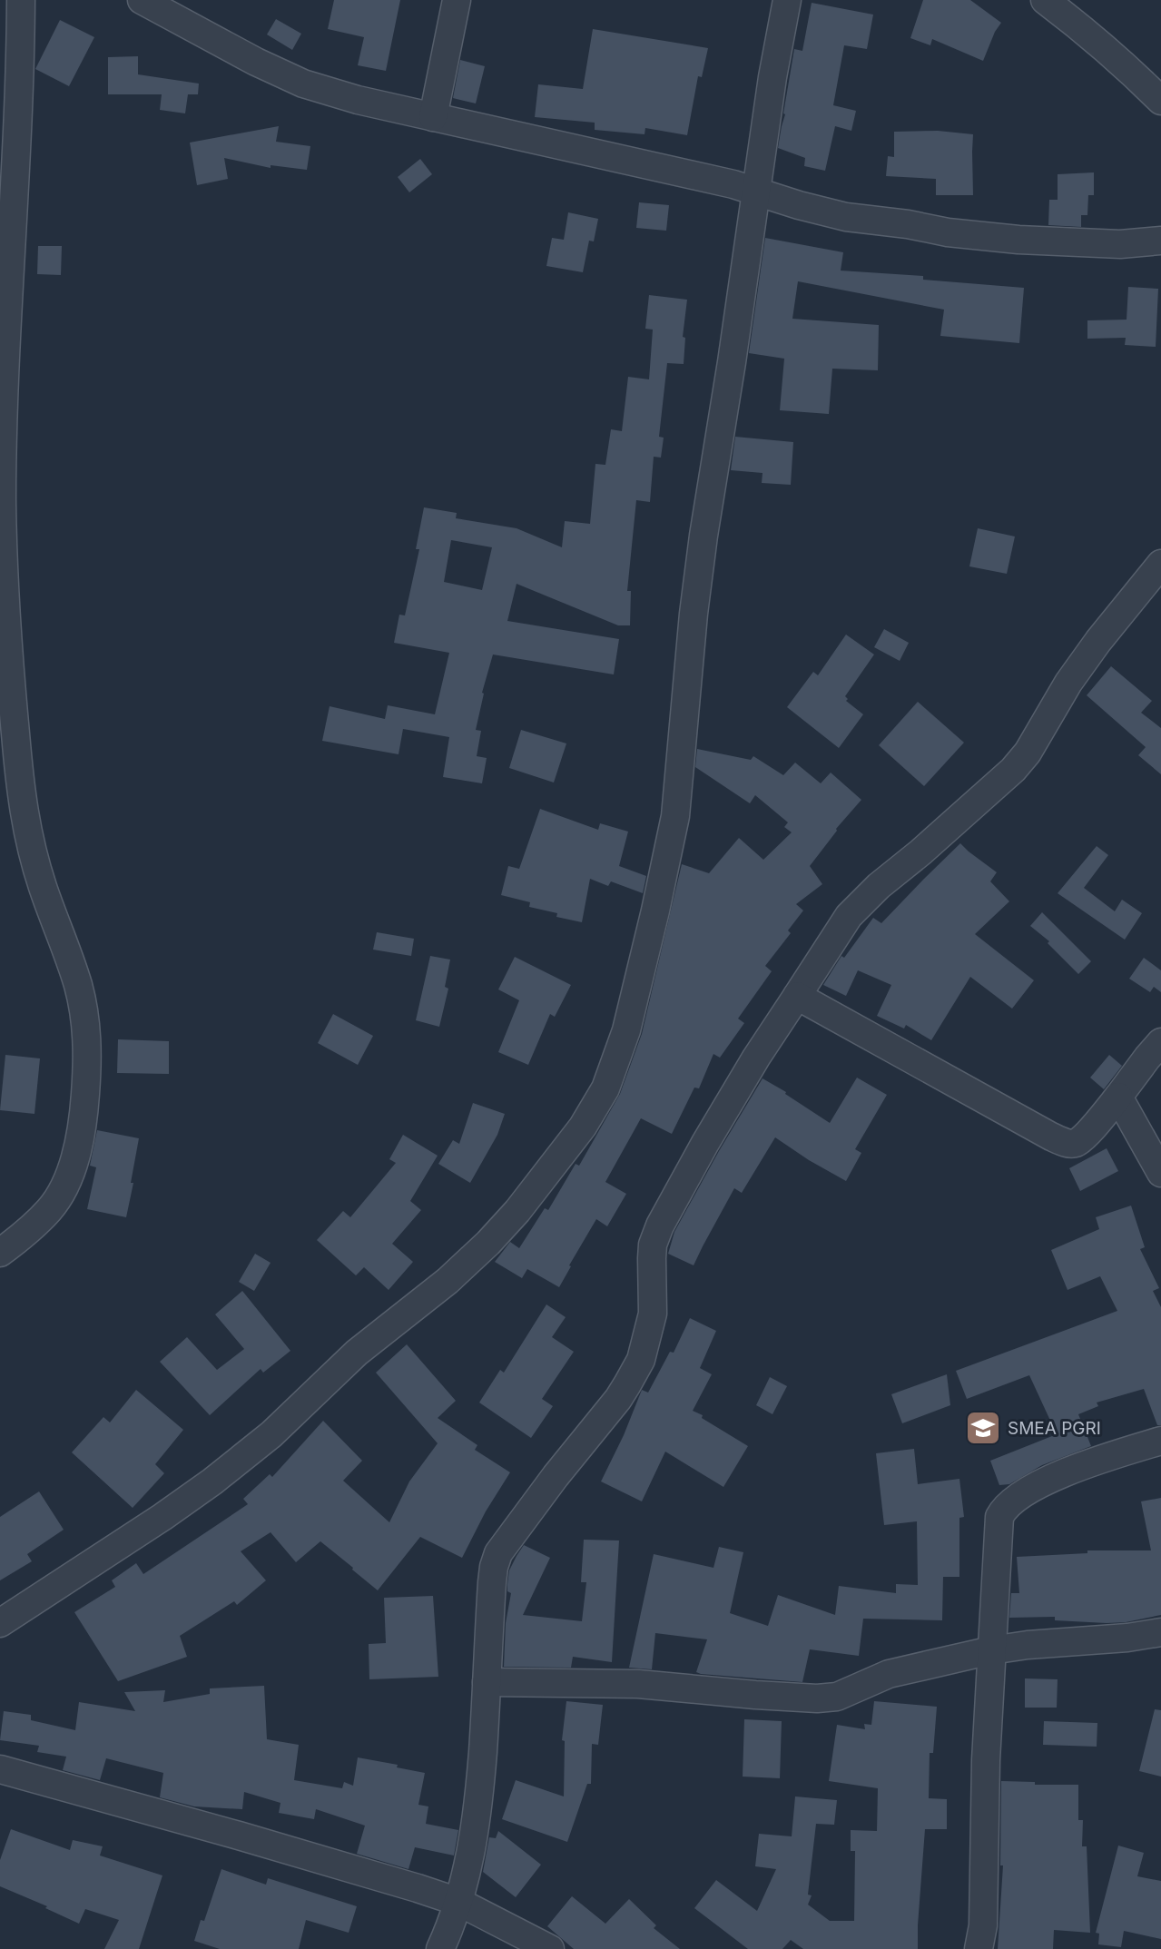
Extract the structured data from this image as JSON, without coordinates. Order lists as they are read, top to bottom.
{
  "places": {
    "school or university": ["SMEA PGRI"]
  }
}
